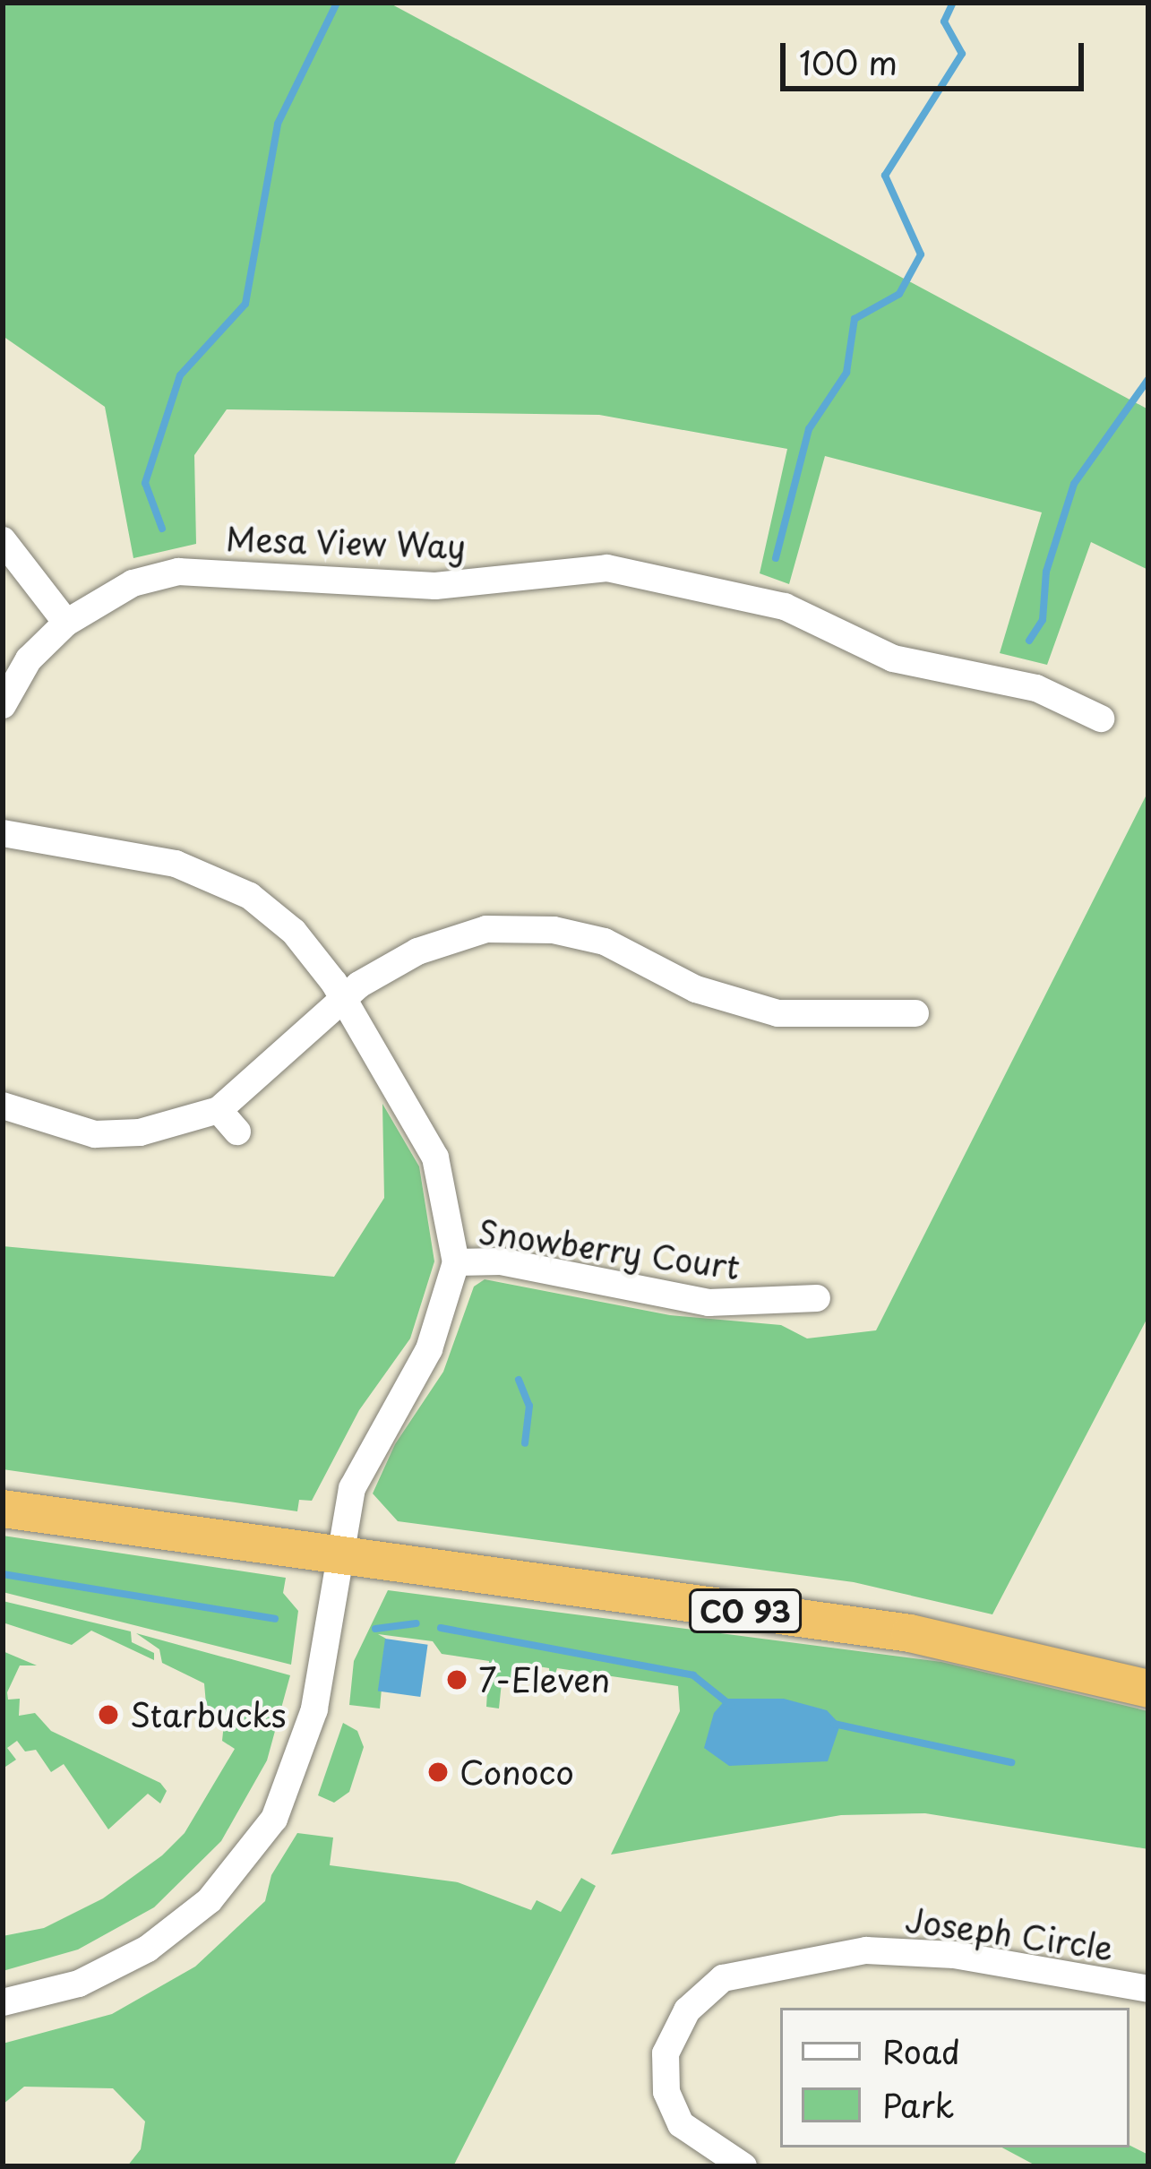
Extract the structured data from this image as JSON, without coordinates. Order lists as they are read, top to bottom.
{
  "streets": {
    "highway": ["CO 93"],
    "street": ["Mesa View Way", "Snowberry Court", "Joseph Circle"]
  },
  "places": ["7-Eleven", "Starbucks", "Conoco"],
  "legend": ["Road", "Park"],
  "scale_bar": "100 m"
}
